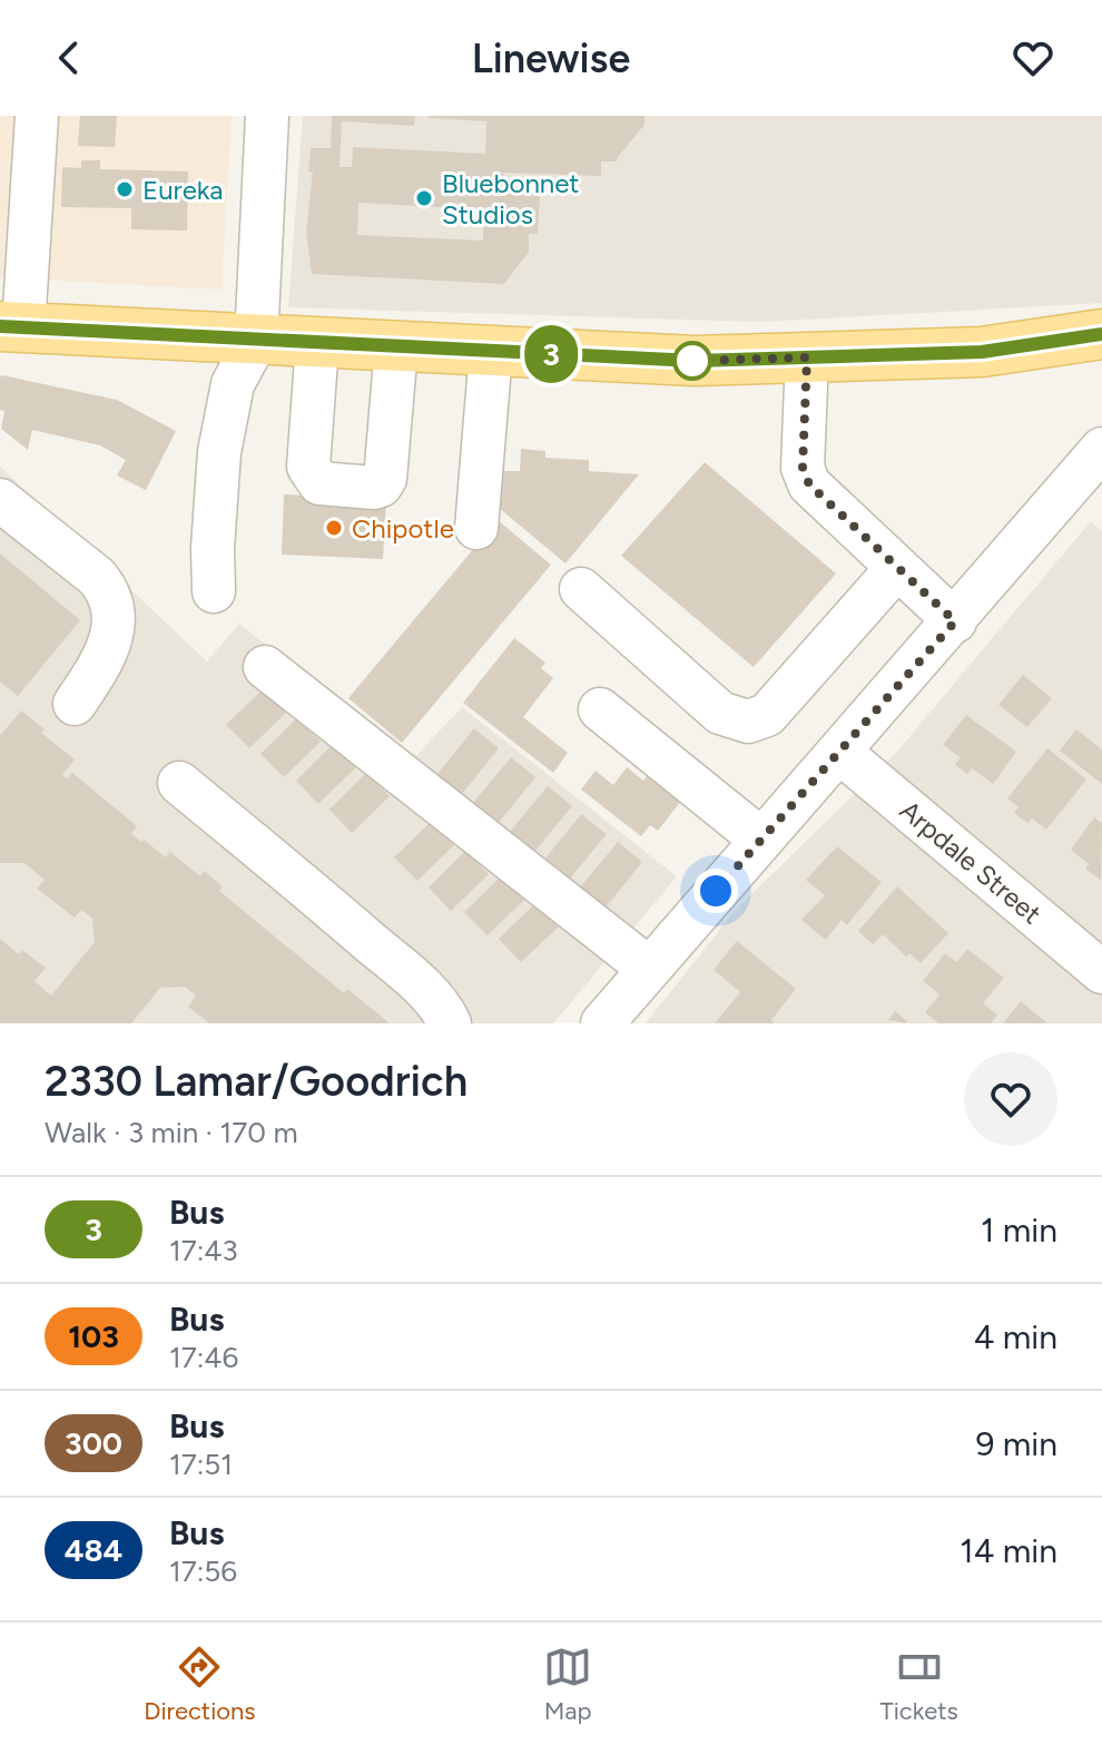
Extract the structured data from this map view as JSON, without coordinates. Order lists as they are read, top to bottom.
{
  "streets": {
    "street": ["Arpdale Street"]
  },
  "places": ["Eureka", "Bluebonnet Studios", "Chipotle"],
  "lines": ["bus line 3"],
  "page": {
    "header": "Linewise",
    "on_map": "3",
    "heading": ["2330 Lamar/Goodrich", "Walk · 3 min · 170 m"],
    "list": [
      {
        "mark": "3",
        "name": "Bus",
        "note": "17:43",
        "value": "1 min"
      },
      {
        "mark": "103",
        "name": "Bus",
        "note": "17:46",
        "value": "4 min"
      },
      {
        "mark": "300",
        "name": "Bus",
        "note": "17:51",
        "value": "9 min"
      },
      {
        "mark": "484",
        "name": "Bus",
        "note": "17:56",
        "value": "14 min"
      }
    ],
    "tabs": ["Directions", "Map", "Tickets"]
  }
}
